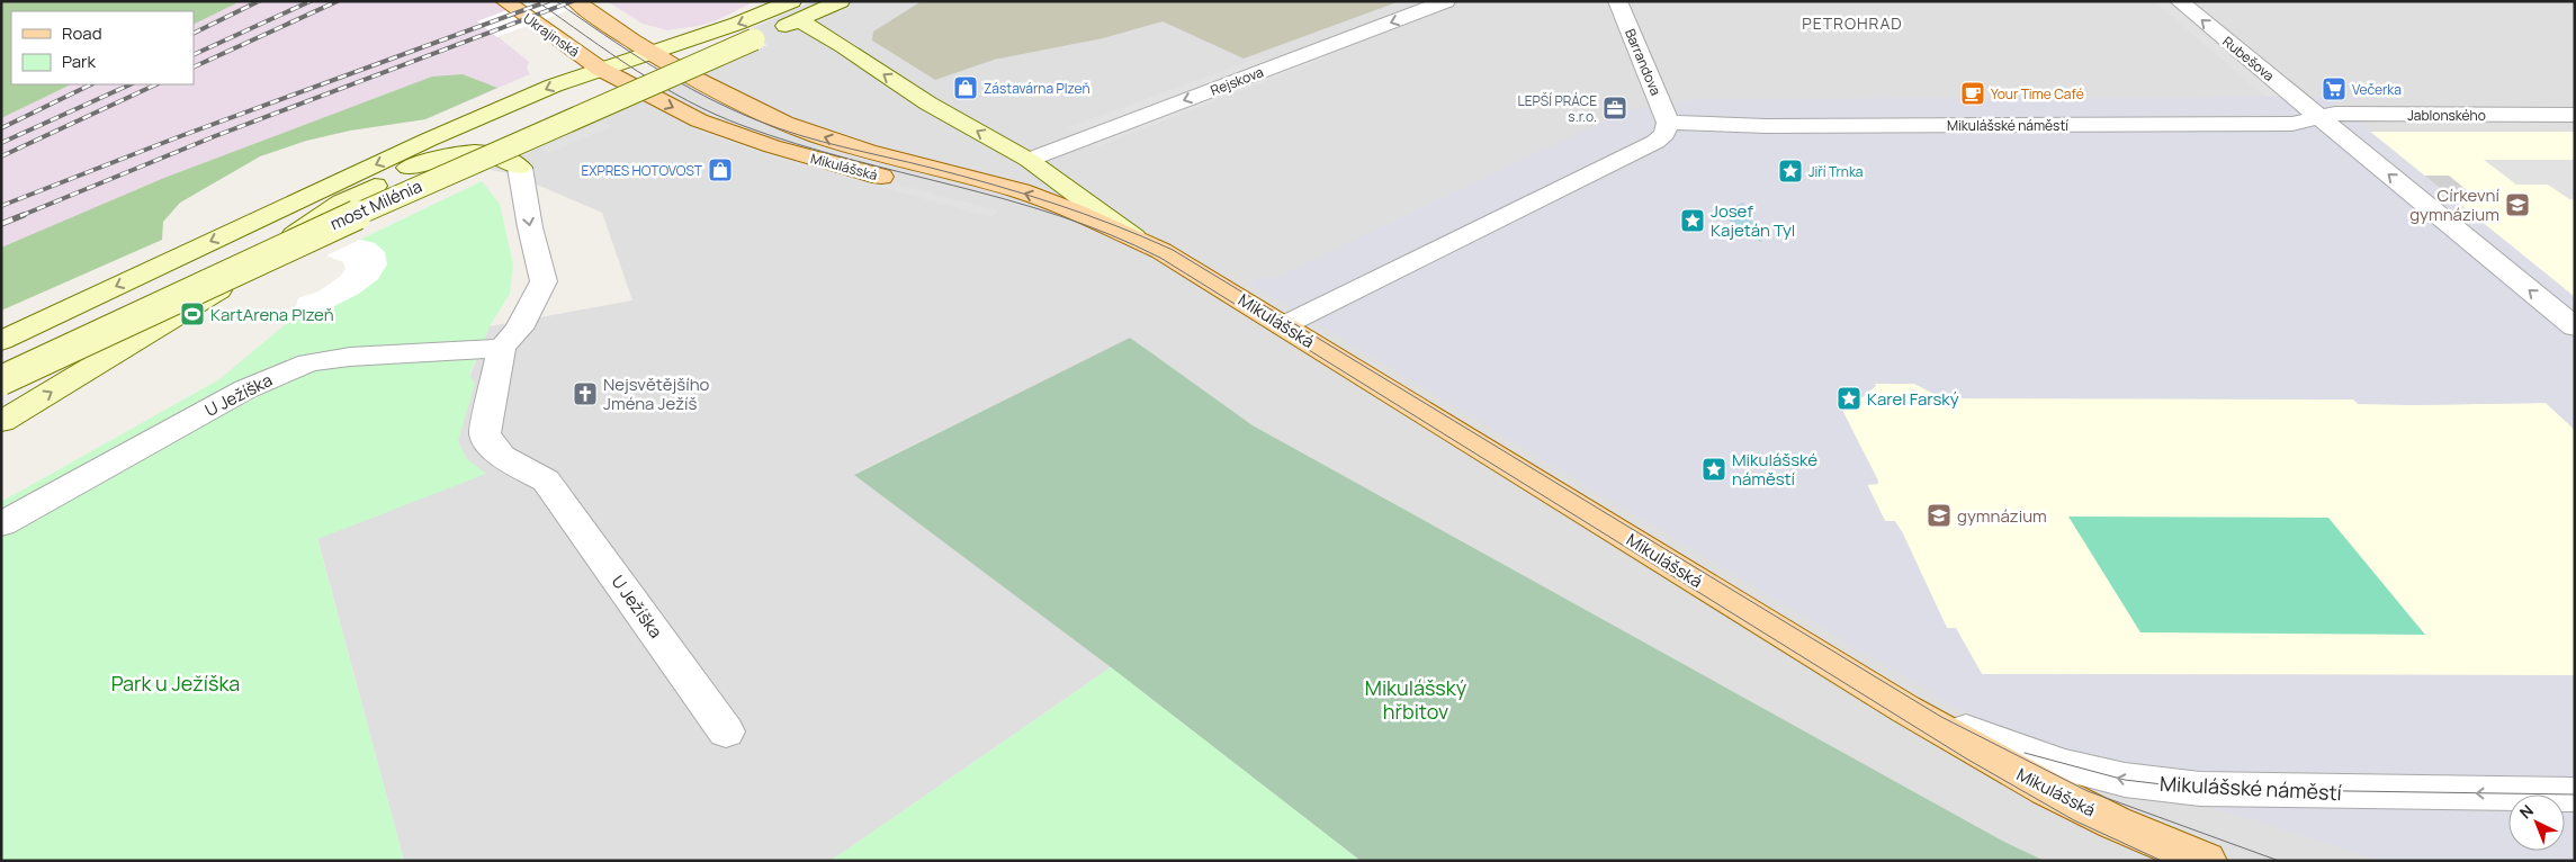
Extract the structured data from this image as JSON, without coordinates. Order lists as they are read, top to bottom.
{
  "streets": {
    "main road": ["Ukrajinská", "Mikulášská", "most Milénia"],
    "street": [
      "Rubešova",
      "Barrandova",
      "Rejskova",
      "Jablonského",
      "Mikulášské náměstí",
      "U Ježíška"
    ]
  },
  "crossings": [
    ["Ukrajinská", "Mikulášská"],
    ["Rubešova", "Jablonského"],
    ["Rubešova", "Mikulášské náměstí"],
    ["Barrandova", "Mikulášské náměstí"],
    ["Jablonského", "Mikulášské náměstí"],
    ["Mikulášské náměstí", "Mikulášská"]
  ],
  "one_way": ["Rubešova", "Mikulášské náměstí"],
  "districts": ["PETROHRAD"],
  "parks": ["Park u Ježíška", "Mikulášský hřbitov"],
  "places": {
    "shop": ["Zástavárna Plzeň", "EXPRES HOTOVOST"],
    "supermarket": ["Večerka"],
    "cafe": ["Your Time Café"],
    "office": ["LEPŠÍ PRÁCE s.r.o."],
    "place": [
      "Jiří Trnka",
      "Josef Kajetán Tyl",
      "Karel Farský",
      "Mikulášské náměstí"
    ],
    "school or university": ["Církevní gymnázium", "gymnázium"],
    "sports": ["KartArena Plzeň"],
    "church": ["Nejsvětějšího Jména Ježíš"]
  },
  "legend": ["Road", "Park"],
  "north": "top left"
}
